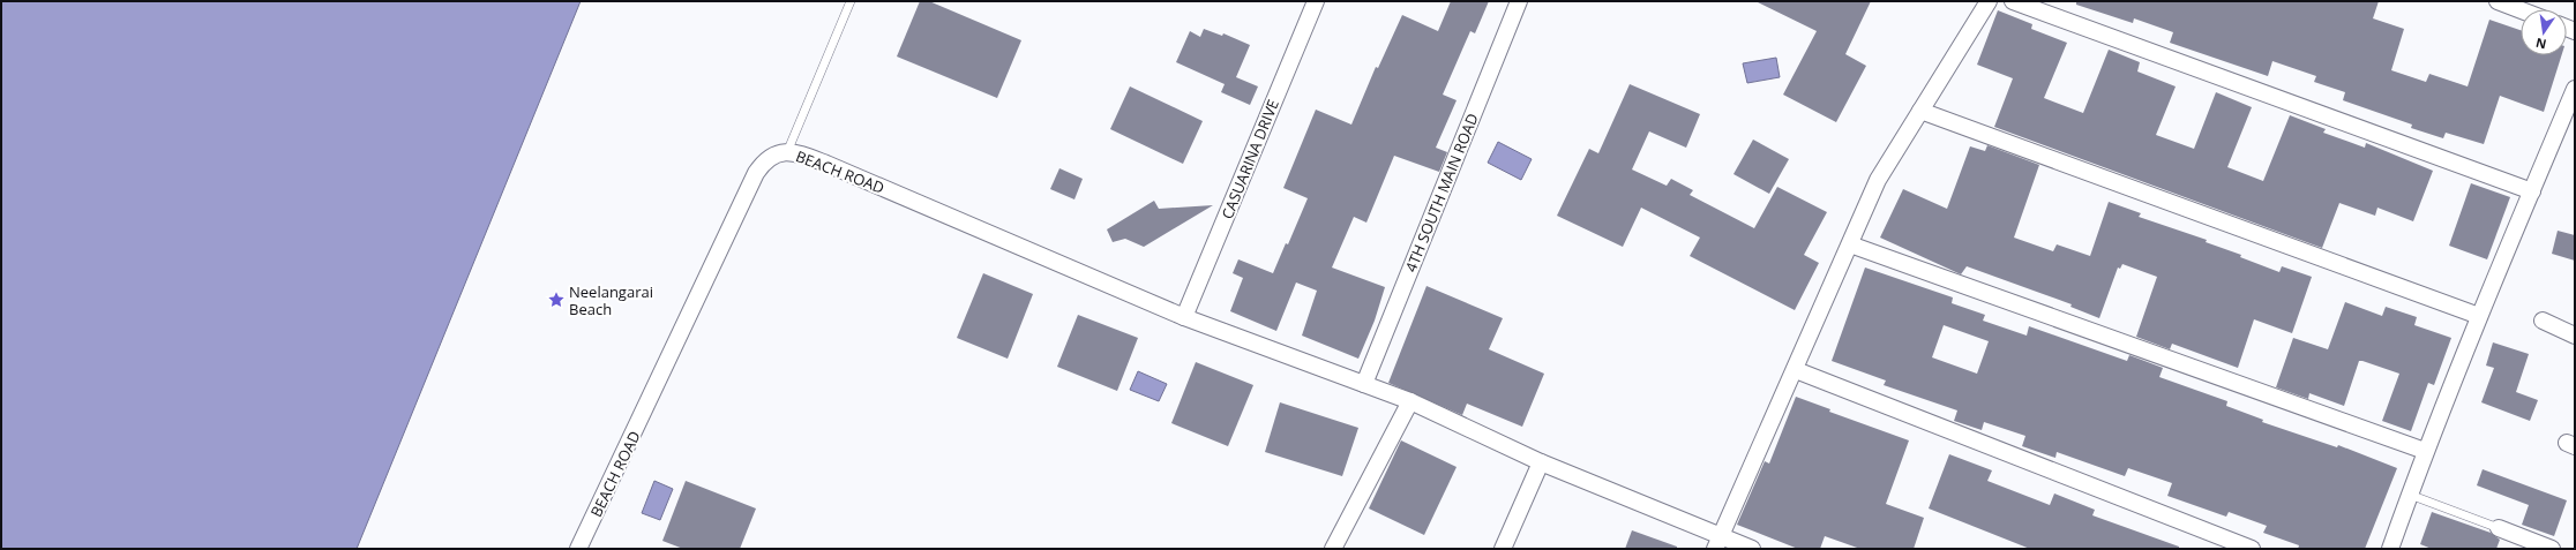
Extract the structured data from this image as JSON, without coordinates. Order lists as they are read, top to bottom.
{
  "streets": {
    "street": ["CASUARINA DRIVE", "BEACH ROAD", "4TH SOUTH MAIN ROAD"]
  },
  "crossings": [
    ["CASUARINA DRIVE", "BEACH ROAD"],
    ["BEACH ROAD", "4TH SOUTH MAIN ROAD"]
  ],
  "places": {
    "place": ["Neelangarai Beach"]
  },
  "north": "bottom"
}
